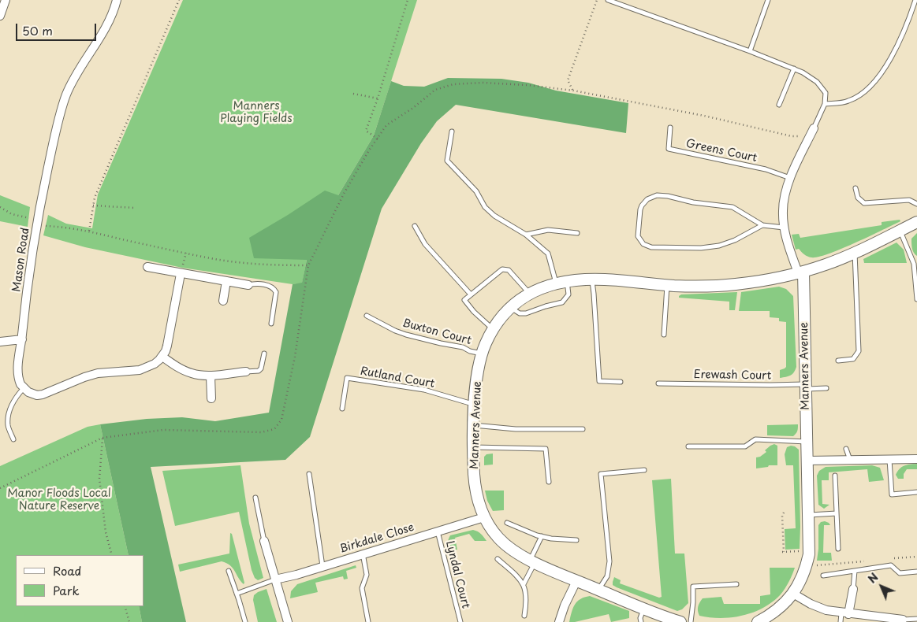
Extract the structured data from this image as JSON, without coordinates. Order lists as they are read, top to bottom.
{
  "streets": {
    "street": ["Mason Road", "Manners Avenue", "Birkdale Close"],
    "lane": [
      "Greens Court",
      "Buxton Court",
      "Erewash Court",
      "Rutland Court",
      "Lyndal Court"
    ]
  },
  "crossings": [
    ["Greens Court", "Manners Avenue"],
    ["Buxton Court", "Manners Avenue"],
    ["Manners Avenue", "Erewash Court"],
    ["Manners Avenue", "Rutland Court"],
    ["Manners Avenue", "Birkdale Close"],
    ["Birkdale Close", "Lyndal Court"]
  ],
  "parks": ["Manners Playing Fields", "Manor Floods Local Nature Reserve"],
  "legend": ["Road", "Park"],
  "scale_bar": "50 m",
  "north": "top left"
}
